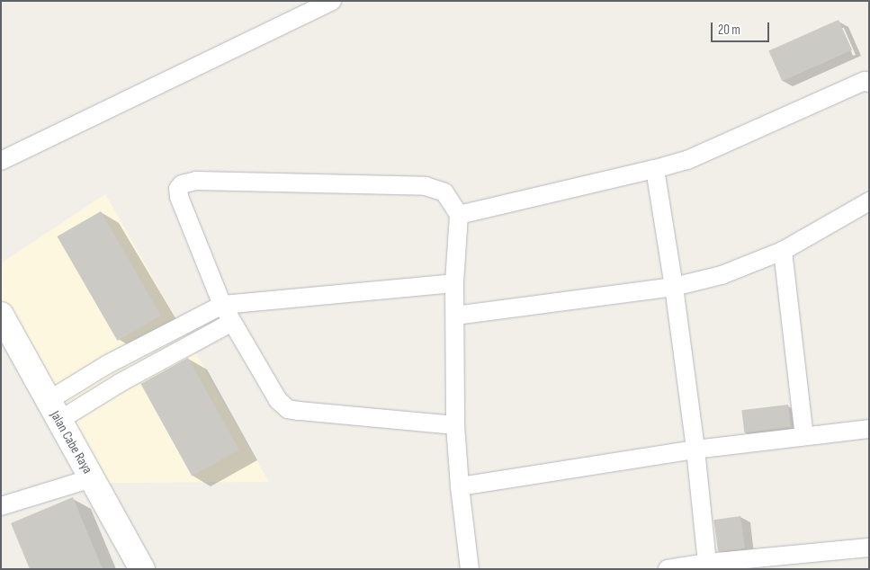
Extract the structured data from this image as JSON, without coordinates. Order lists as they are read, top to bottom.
{
  "streets": {
    "main road": ["Jalan Cabe Raya"]
  },
  "scale_bar": "20 m"
}
